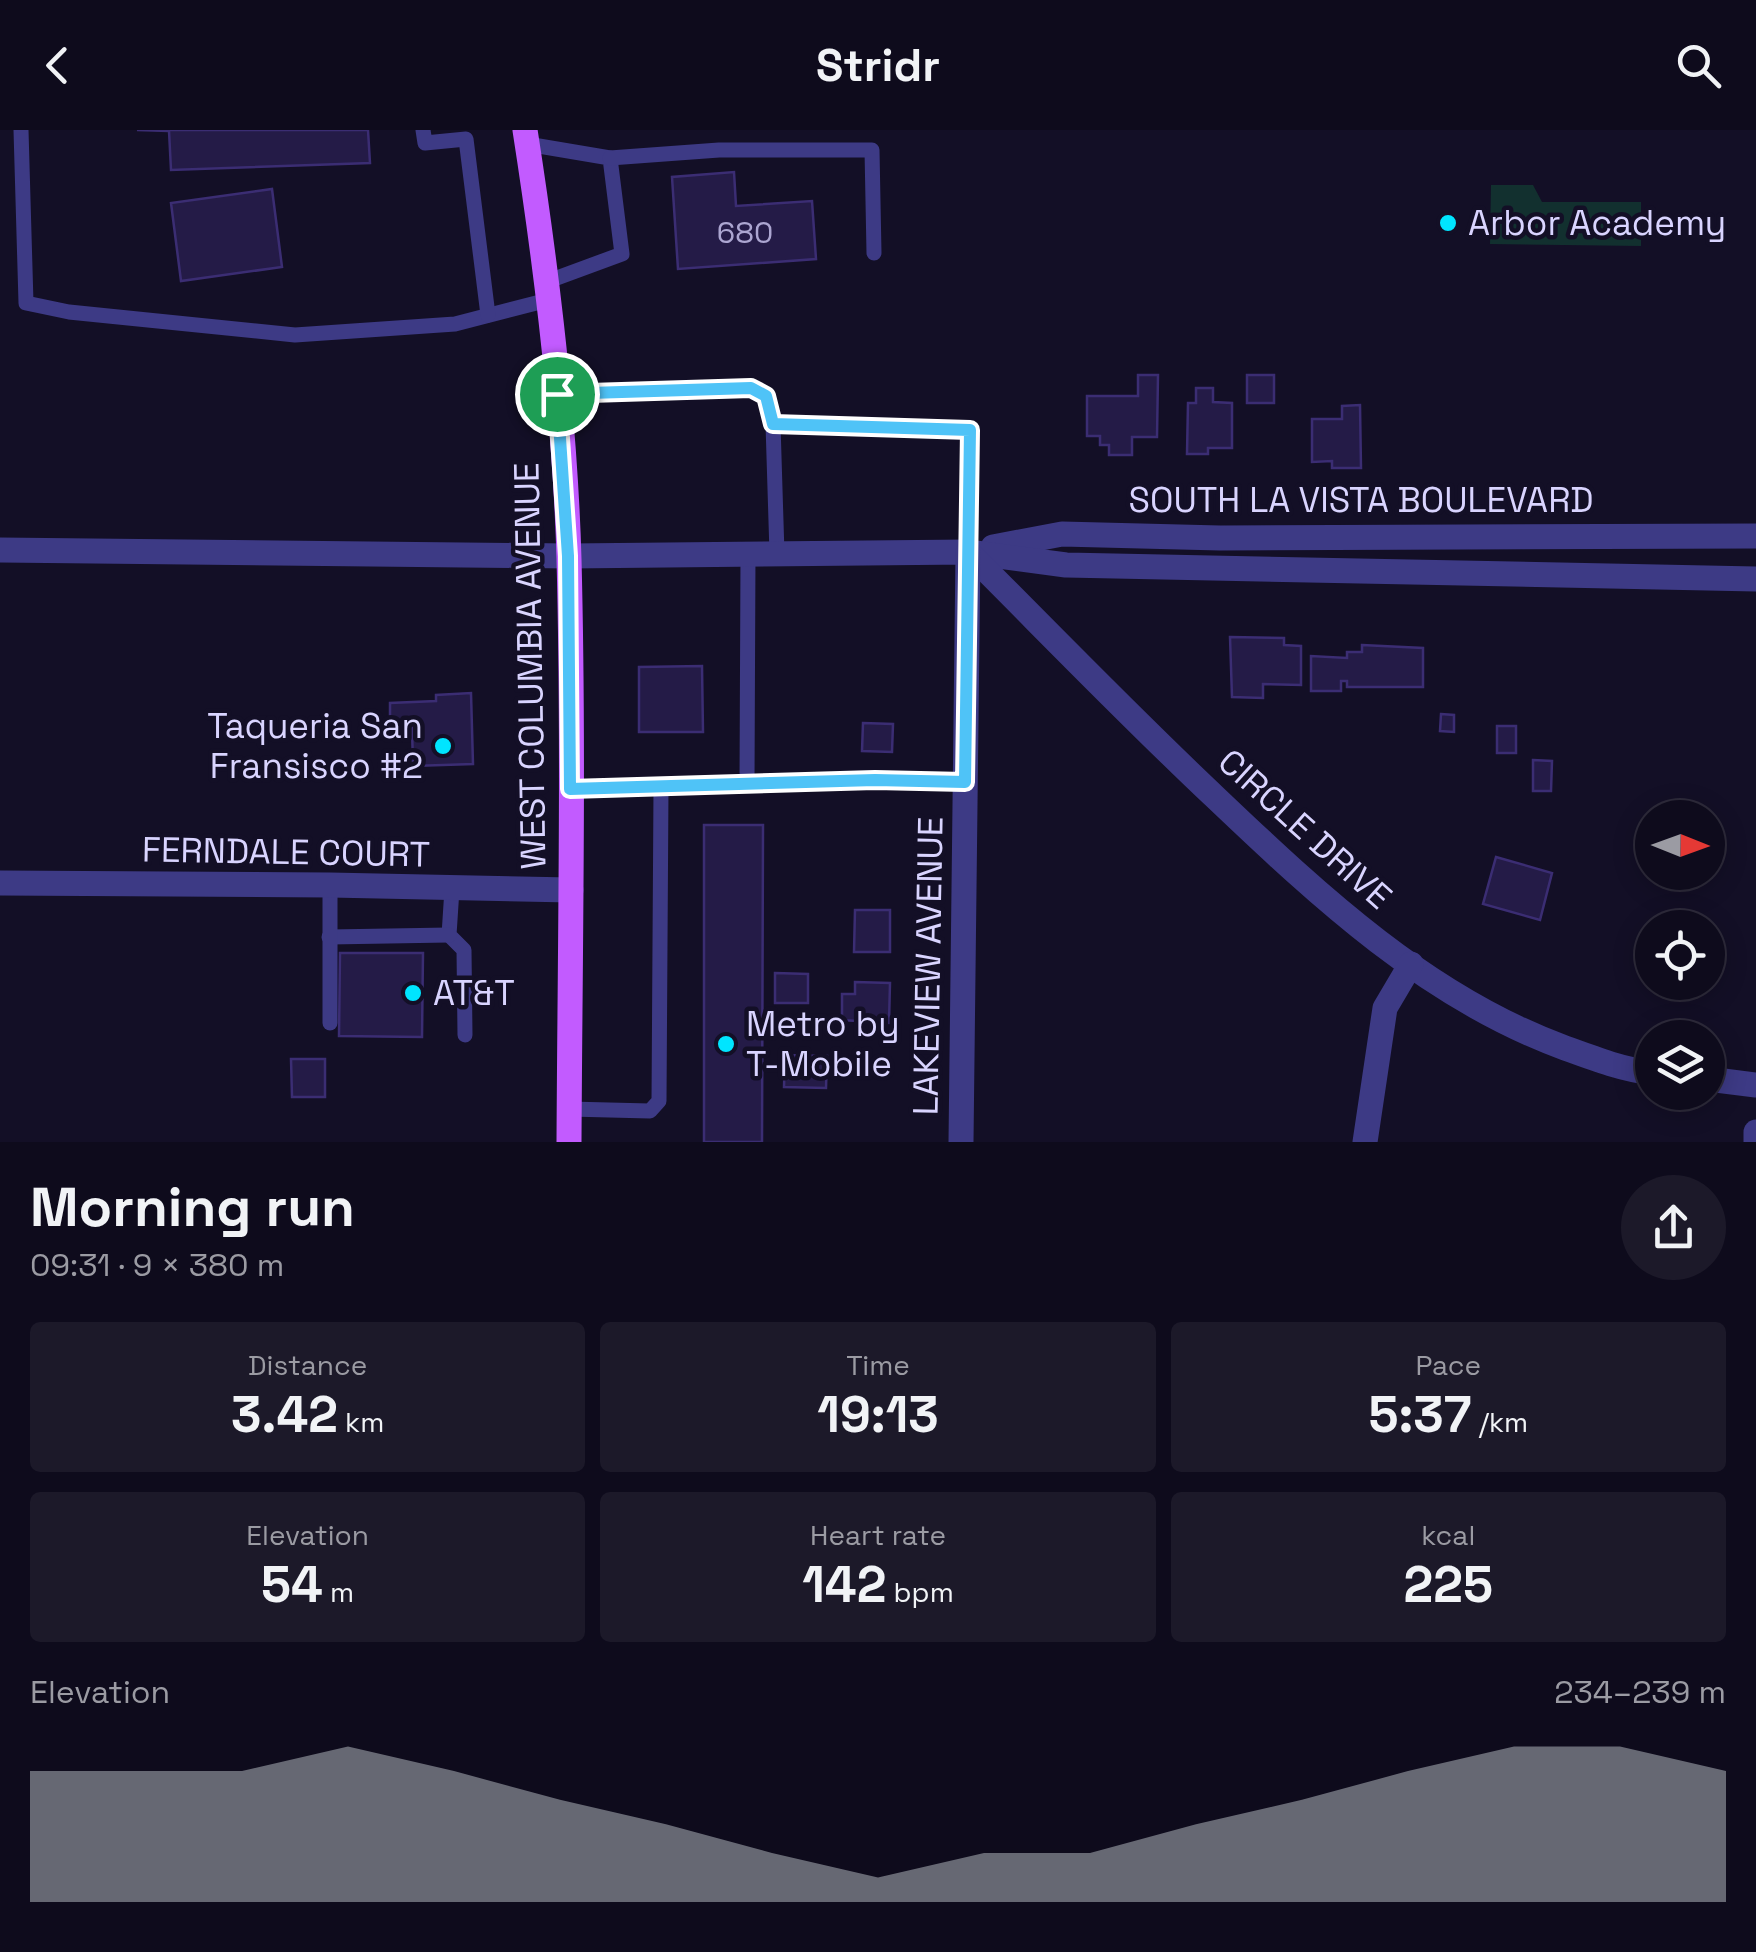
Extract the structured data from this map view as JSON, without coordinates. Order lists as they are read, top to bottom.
{
  "streets": {
    "main road": ["WEST COLUMBIA AVENUE"],
    "street": [
      "SOUTH LA VISTA BOULEVARD",
      "CIRCLE DRIVE",
      "FERNDALE COURT",
      "LAKEVIEW AVENUE"
    ]
  },
  "crossings": [
    ["SOUTH LA VISTA BOULEVARD", "WEST COLUMBIA AVENUE"],
    ["SOUTH LA VISTA BOULEVARD", "CIRCLE DRIVE"],
    ["SOUTH LA VISTA BOULEVARD", "LAKEVIEW AVENUE"],
    ["WEST COLUMBIA AVENUE", "FERNDALE COURT"],
    ["CIRCLE DRIVE", "LAKEVIEW AVENUE"]
  ],
  "places": [
    "Arbor Academy",
    "Taqueria San Fransisco #2",
    "AT&T",
    "Metro by T-Mobile"
  ],
  "house_numbers": ["680"],
  "north": "right",
  "page": {
    "header": "Stridr",
    "heading": ["Morning run", "09:31 · 9 × 380 m"],
    "stats": [
      ["Distance", "3.42 km"],
      ["Time", "19:13"],
      ["Pace", "5:37 /km"],
      ["Elevation", "54 m"],
      ["Heart rate", "142 bpm"],
      ["kcal", "225"]
    ],
    "chart": ["Elevation", "234–239 m"]
  }
}
